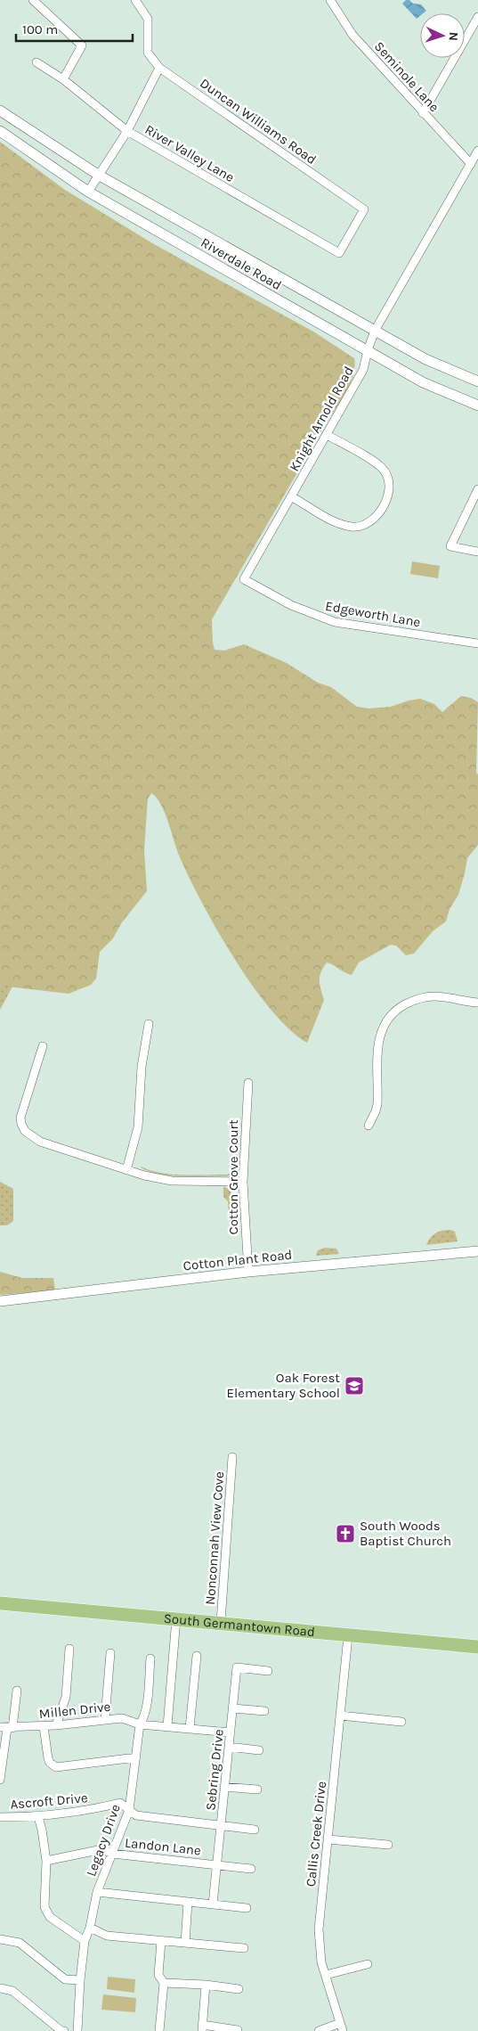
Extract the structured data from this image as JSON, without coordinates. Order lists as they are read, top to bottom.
{
  "streets": {
    "main road": ["South Germantown Road"],
    "street": [
      "Seminole Lane",
      "Duncan Williams Road",
      "River Valley Lane",
      "Riverdale Road",
      "Knight Arnold Road",
      "Edgeworth Lane",
      "Cotton Grove Court",
      "Cotton Plant Road",
      "Nonconnah View Cove",
      "Millen Drive",
      "Sebring Drive",
      "Ascroft Drive",
      "Callis Creek Drive",
      "Legacy Drive",
      "Landon Lane"
    ]
  },
  "crossings": [
    ["Seminole Lane", "Knight Arnold Road"],
    ["Duncan Williams Road", "River Valley Lane"],
    ["Riverdale Road", "Knight Arnold Road"],
    ["Knight Arnold Road", "Edgeworth Lane"],
    ["Cotton Grove Court", "Cotton Plant Road"],
    ["Nonconnah View Cove", "South Germantown Road"],
    ["South Germantown Road", "Callis Creek Drive"],
    ["Millen Drive", "Sebring Drive"],
    ["Millen Drive", "Legacy Drive"],
    ["Sebring Drive", "Ascroft Drive"],
    ["Sebring Drive", "Landon Lane"],
    ["Ascroft Drive", "Legacy Drive"],
    ["Legacy Drive", "Landon Lane"]
  ],
  "places": {
    "school or university": ["Oak Forest Elementary School"],
    "church": ["South Woods Baptist Church"]
  },
  "scale_bar": "100 m",
  "north": "right"
}
